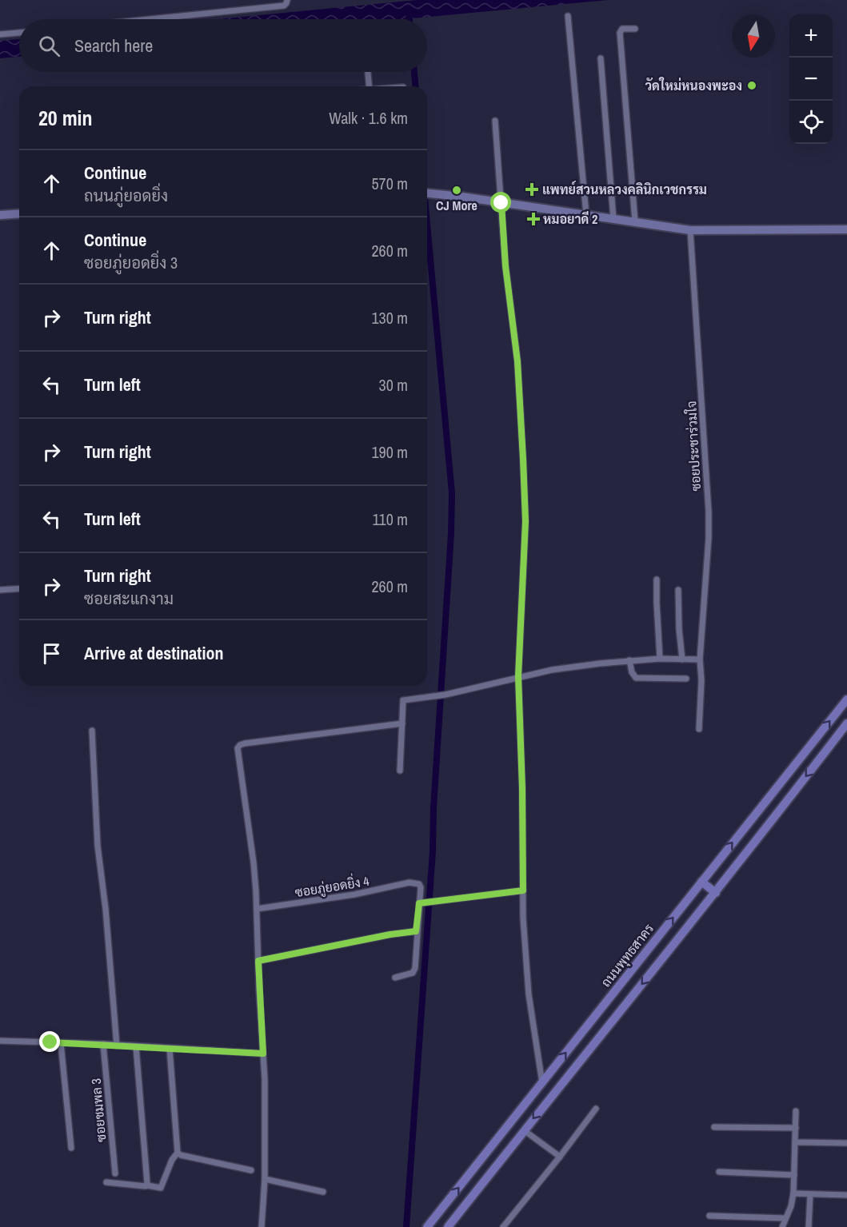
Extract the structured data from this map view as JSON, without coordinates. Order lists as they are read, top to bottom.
{
  "streets": {
    "main road": ["ถนนพุทธสาคร"],
    "street": ["ซอยประชาร่วมใจ", "ซอยภู่ยอดยิ่ง 4", "ซอยชมพล 3"]
  },
  "places": {
    "other": ["วัดใหม่หนองพะอง", "CJ More"],
    "health": ["แพทย์สวนหลวงคลินิกเวชกรรม", "หมอยาดี 2"]
  },
  "north": "bottom",
  "page": {
    "map_buttons": ["+", "−"],
    "search": "Search here",
    "heading": ["20 min", "Walk · 1.6 km"],
    "list": [
      ["Continue", "ถนนภู่ยอดยิ่ง", "570 m"],
      ["Continue", "ซอยภู่ยอดยิ่ง 3", "260 m"],
      ["Turn right", "130 m"],
      ["Turn left", "30 m"],
      ["Turn right", "190 m"],
      ["Turn left", "110 m"],
      ["Turn right", "ซอยสะแกงาม", "260 m"],
      "Arrive at destination"
    ]
  }
}
